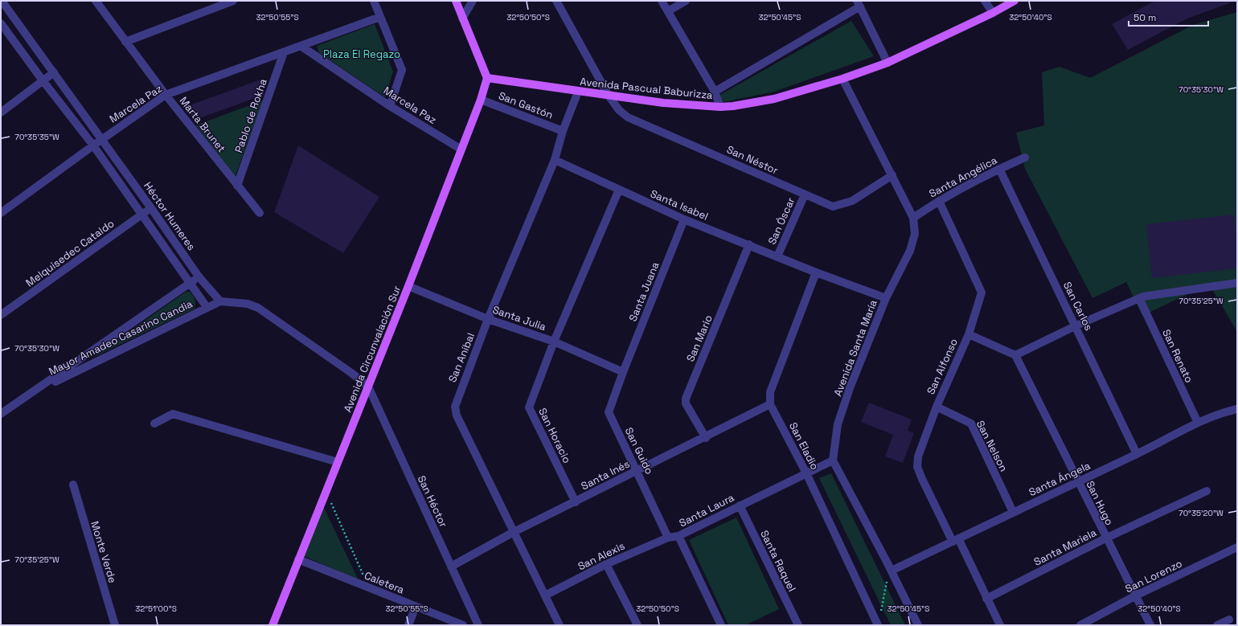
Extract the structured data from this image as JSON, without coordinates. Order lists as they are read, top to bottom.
{
  "streets": {
    "main road": ["Avenida Pascual Baburizza", "Avenida Circunvalación Sur"],
    "street": [
      "Marcela Paz",
      "San Gastón",
      "Pablo de Rokha",
      "Marta Brunet",
      "San Néstor",
      "Santa Angélica",
      "Santa Isabel",
      "Héctor Humeres",
      "San Óscar",
      "Melquisedec Cataldo",
      "Santa Juana",
      "San Carlos",
      "Santa Julia",
      "Mayor Amadeo Casarino Candia",
      "San Mario",
      "Avenida Santa María",
      "San Renato",
      "San Aníbal",
      "San Alfonso",
      "San Horacio",
      "San Eladio",
      "San Nelson",
      "San Guido",
      "Santa Inés",
      "Santa Ángela",
      "San Héctor",
      "San Hugo",
      "Santa Laura",
      "Santa Mariela",
      "Monte Verde",
      "San Alexis",
      "Santa Raquel",
      "San Lorenzo",
      "Caletera"
    ]
  },
  "crossings": [
    ["Avenida Pascual Baburizza", "San Néstor"],
    ["Avenida Pascual Baburizza", "Avenida Santa María"],
    ["Avenida Pascual Baburizza", "Avenida Circunvalación Sur"],
    ["Avenida Pascual Baburizza", "San Aníbal"],
    ["Marcela Paz", "Pablo de Rokha"],
    ["Marcela Paz", "Marta Brunet"],
    ["Marcela Paz", "Héctor Humeres"],
    ["Marcela Paz", "Avenida Circunvalación Sur"],
    ["San Gastón", "Avenida Circunvalación Sur"],
    ["San Gastón", "San Aníbal"],
    ["Pablo de Rokha", "Marta Brunet"],
    ["San Néstor", "San Óscar"],
    ["San Néstor", "Avenida Santa María"],
    ["Santa Angélica", "San Carlos"],
    ["Santa Angélica", "Avenida Santa María"],
    ["Santa Angélica", "San Alfonso"],
    ["Santa Isabel", "San Óscar"],
    ["Santa Isabel", "Santa Juana"],
    ["Santa Isabel", "San Mario"],
    ["Santa Isabel", "Avenida Santa María"],
    ["Santa Isabel", "San Aníbal"],
    ["Héctor Humeres", "Melquisedec Cataldo"],
    ["Héctor Humeres", "Mayor Amadeo Casarino Candia"],
    ["Santa Juana", "Santa Julia"],
    ["Santa Juana", "San Guido"],
    ["San Carlos", "Santa Ángela"],
    ["Santa Julia", "Avenida Circunvalación Sur"],
    ["Santa Julia", "San Aníbal"],
    ["Santa Julia", "San Horacio"],
    ["Santa Julia", "San Guido"],
    ["San Mario", "Santa Inés"],
    ["Avenida Santa María", "Santa Laura"],
    ["Avenida Circunvalación Sur", "San Héctor"],
    ["Avenida Circunvalación Sur", "Caletera"],
    ["San Renato", "Santa Ángela"],
    ["San Aníbal", "Santa Inés"],
    ["San Aníbal", "San Alexis"],
    ["San Alfonso", "San Nelson"],
    ["San Alfonso", "Santa Ángela"],
    ["San Alfonso", "Santa Mariela"],
    ["San Horacio", "Santa Inés"],
    ["San Eladio", "Santa Inés"],
    ["San Eladio", "Santa Laura"],
    ["San Nelson", "Santa Ángela"],
    ["San Guido", "Santa Inés"],
    ["San Guido", "San Alexis"],
    ["Santa Inés", "San Héctor"],
    ["Santa Ángela", "San Hugo"],
    ["San Hugo", "Santa Mariela"],
    ["San Hugo", "San Lorenzo"],
    ["Santa Laura", "San Alexis"],
    ["Santa Laura", "Santa Raquel"]
  ],
  "parks": ["Plaza El Regazo"],
  "scale_bar": "50 m",
  "coordinates": [
    "32°50'55\"S",
    "32°50'50\"S",
    "32°50'45\"S",
    "32°50'40\"S",
    "70°35'30\"W",
    "70°35'35\"W",
    "70°35'25\"W",
    "70°35'20\"W",
    "32°51'00\"S"
  ]
}
